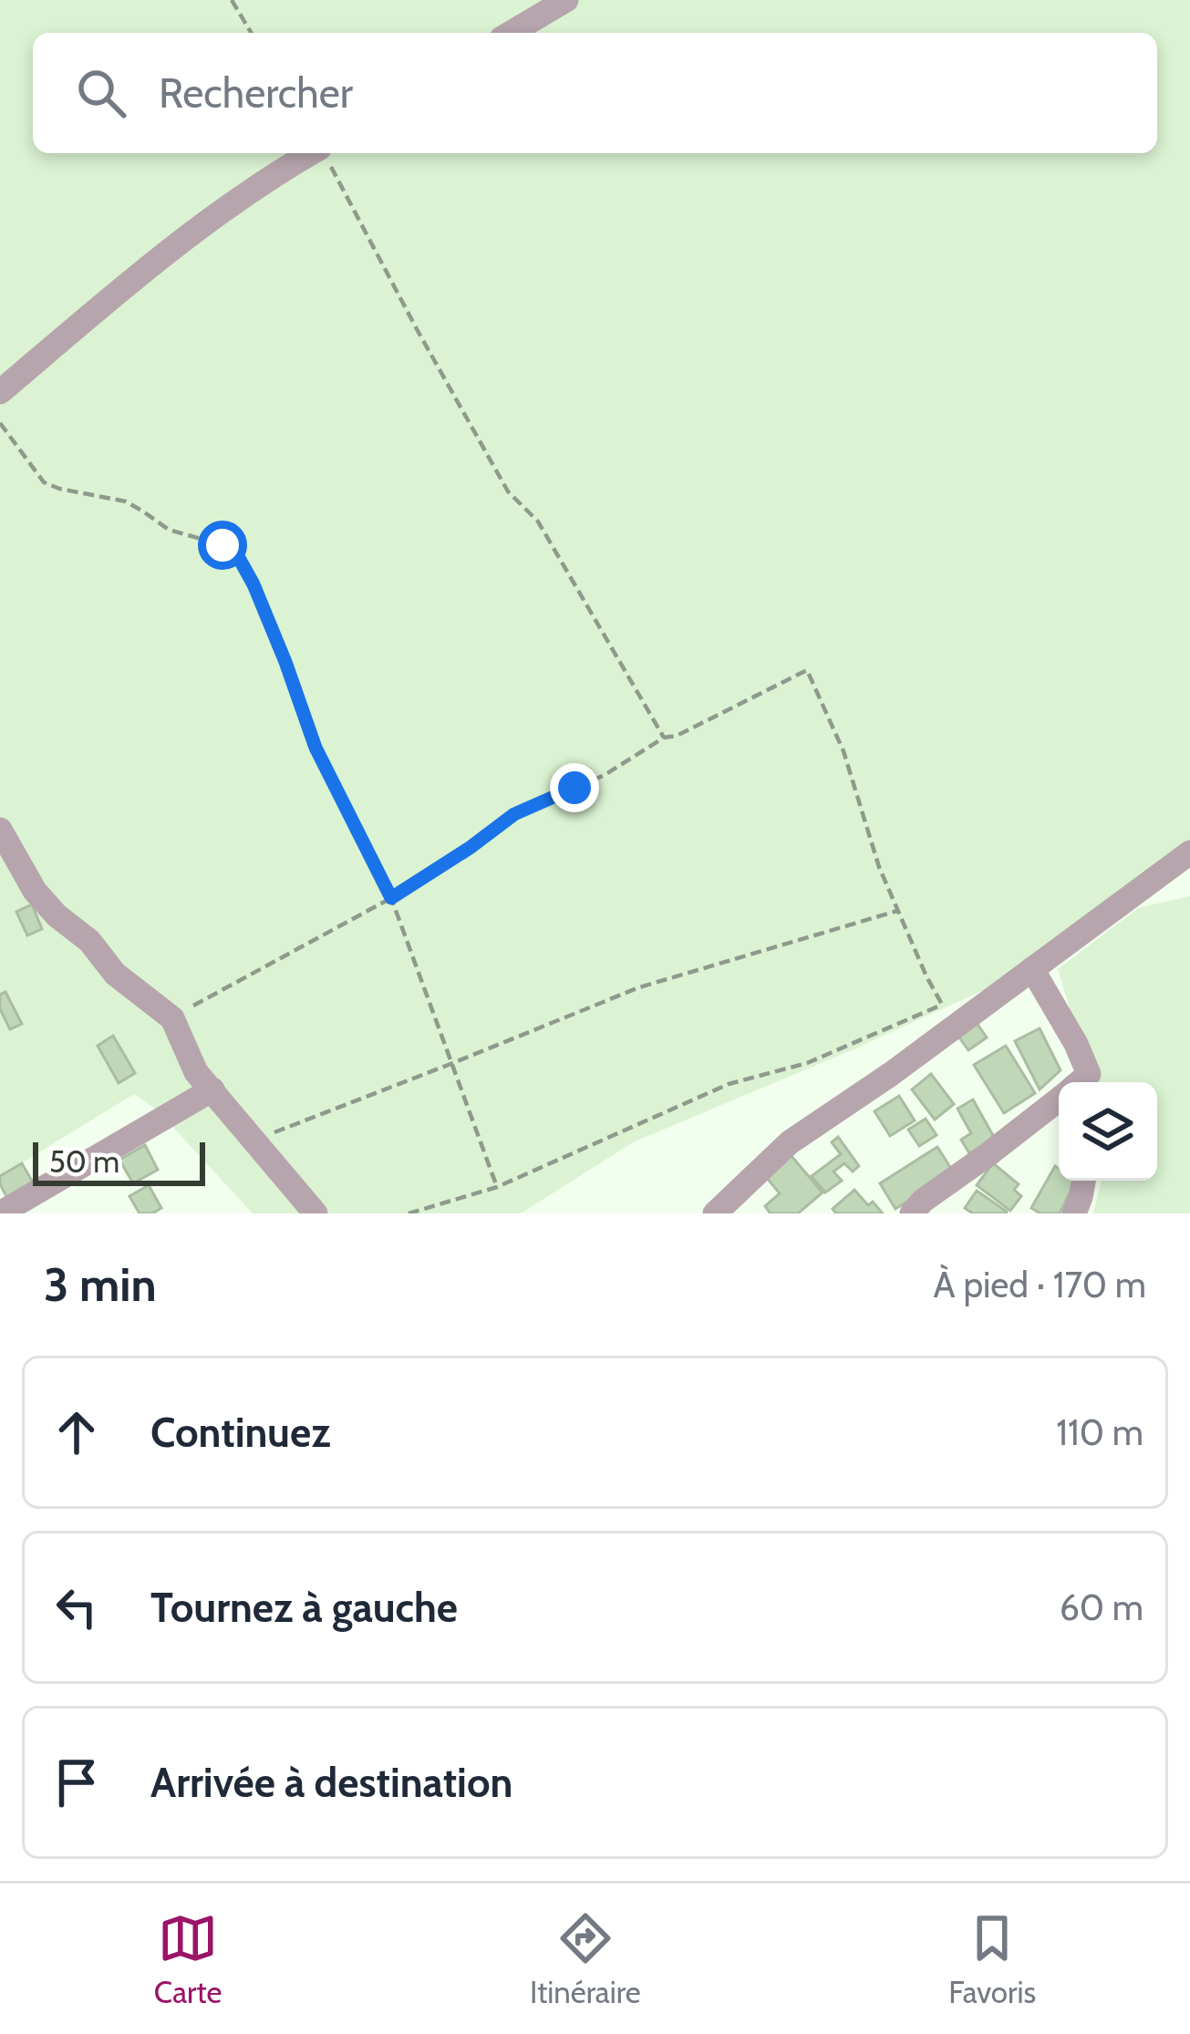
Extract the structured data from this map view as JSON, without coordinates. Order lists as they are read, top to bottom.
{
  "scale_bar": "50 m",
  "page": {
    "search": "Rechercher",
    "scale": "50 m",
    "heading": ["3 min", "À pied · 170 m"],
    "list": [
      ["Continuez", "110 m"],
      ["Tournez à gauche", "60 m"],
      "Arrivée à destination"
    ],
    "nav": ["Carte", "Itinéraire", "Favoris"]
  }
}
